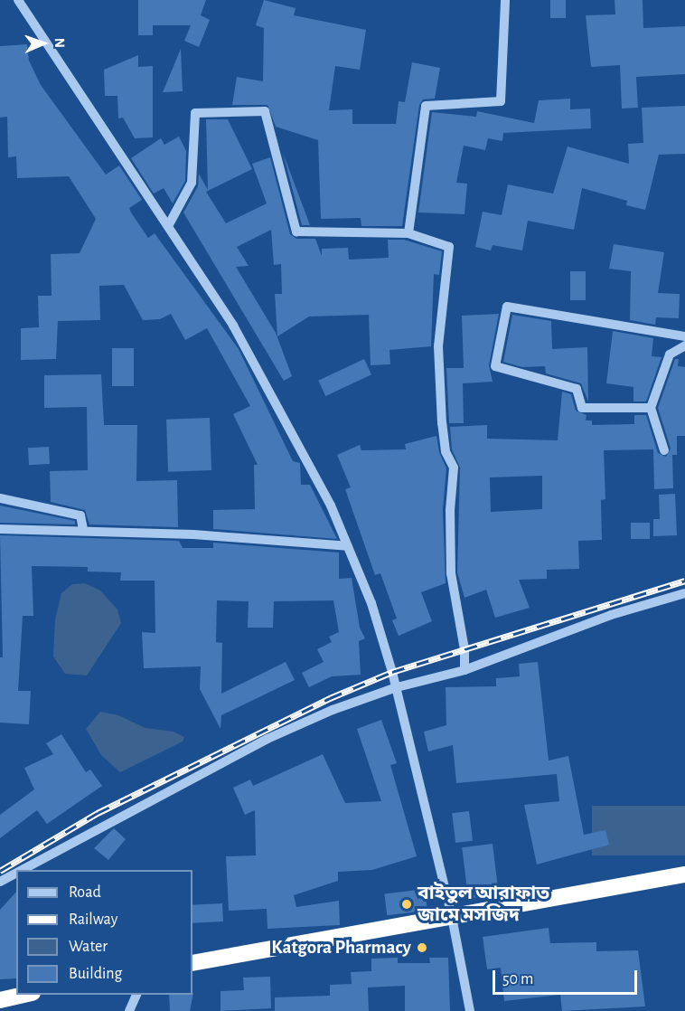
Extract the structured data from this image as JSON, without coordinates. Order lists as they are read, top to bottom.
{
  "places": ["বাইতুল আরাফাত জামে মসজিদ", "Katgora Pharmacy"],
  "legend": [
    "Road",
    "Railway",
    "Water",
    "Building"
  ],
  "scale_bar": "50 m",
  "north": "right"
}
